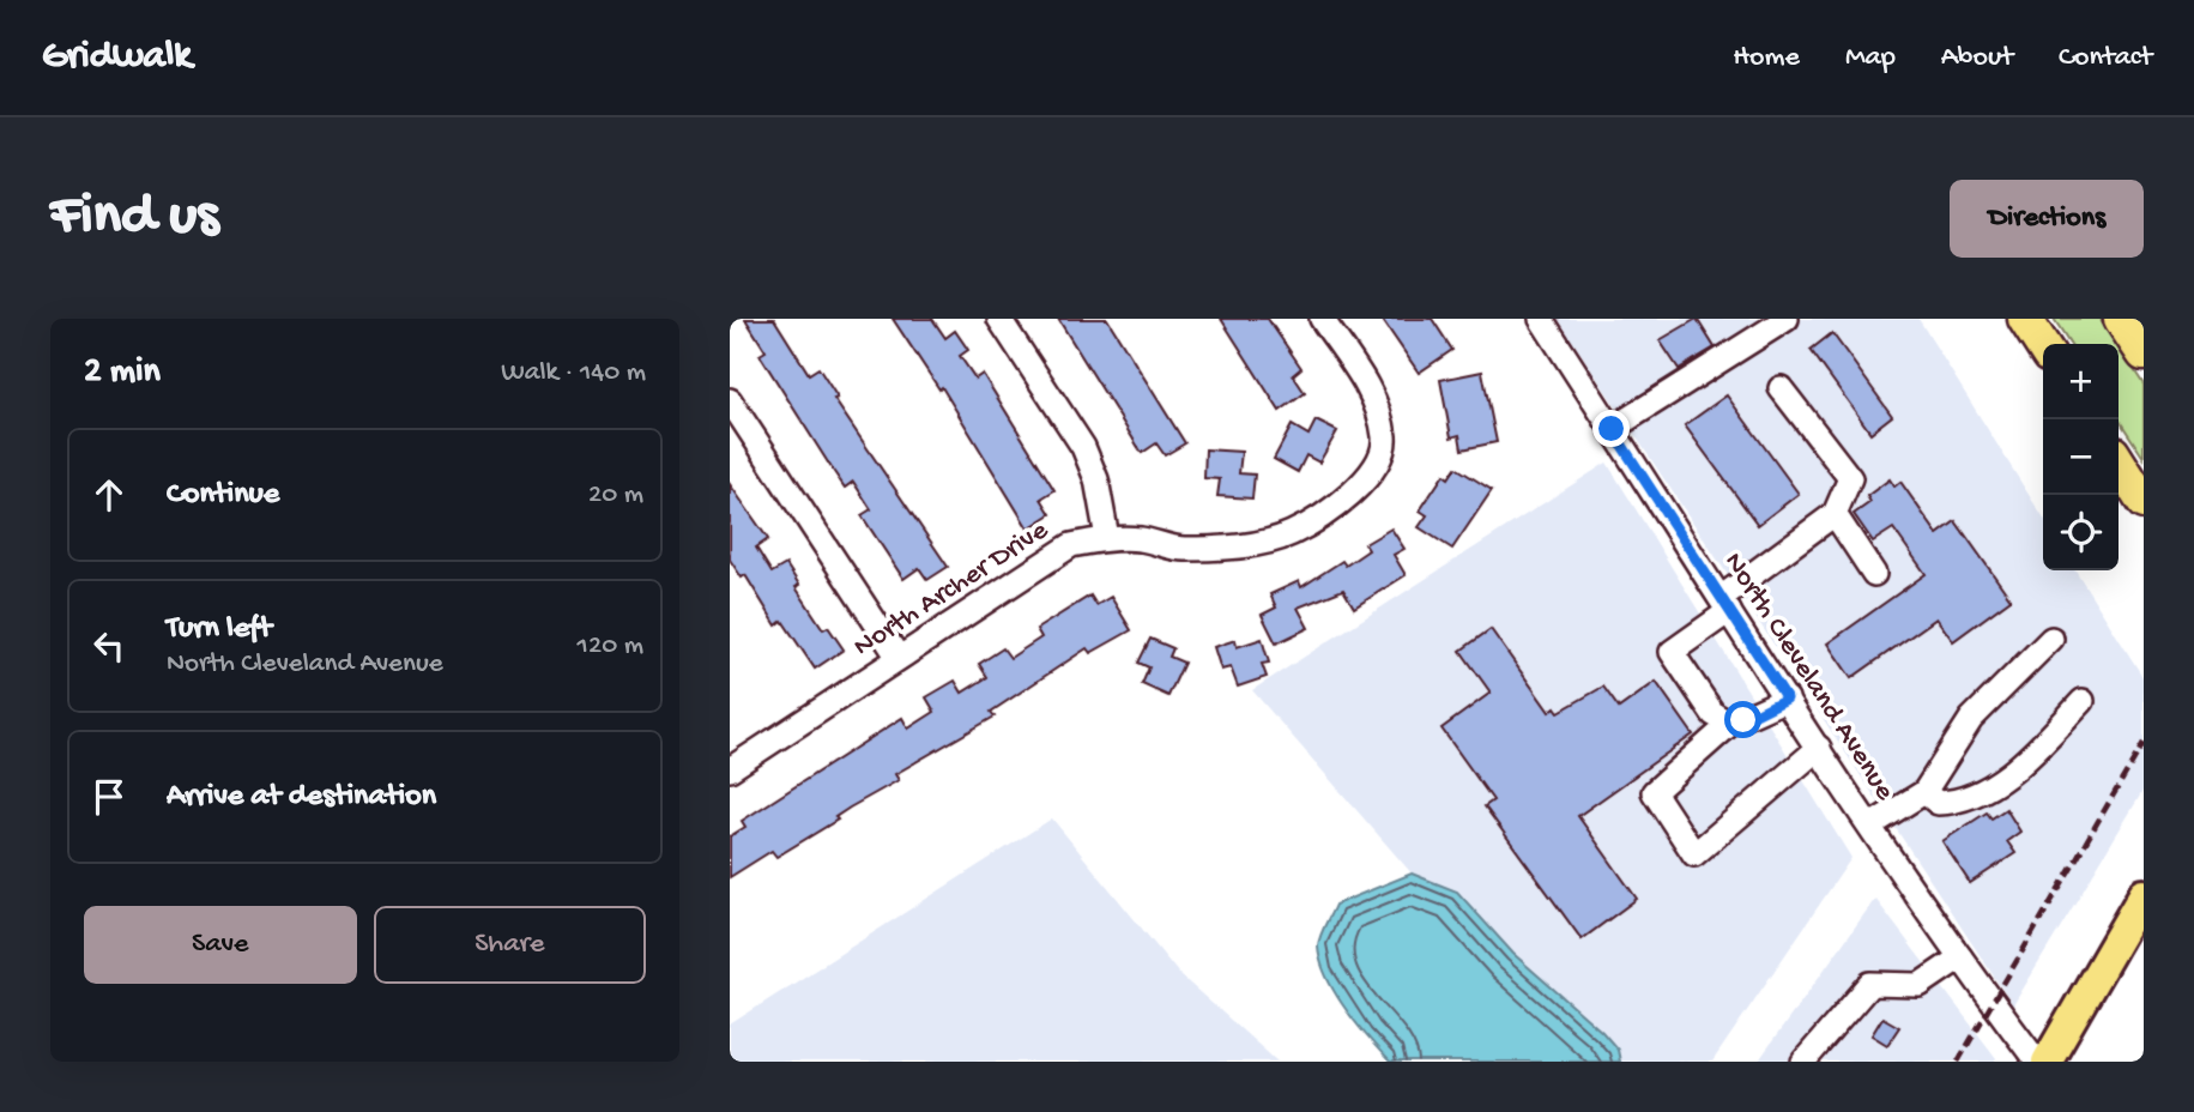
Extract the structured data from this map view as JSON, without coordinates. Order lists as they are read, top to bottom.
{
  "streets": {
    "street": ["North Archer Drive", "North Cleveland Avenue"]
  },
  "page": {
    "header": "Gridwalk",
    "nav": [
      "Home",
      "Map",
      "About",
      "Contact"
    ],
    "buttons": [
      "Directions",
      ["Save", "Share"]
    ],
    "title": "Find us",
    "heading": ["2 min", "Walk · 140 m"],
    "map_buttons": ["+", "−"],
    "list": [
      ["Continue", "20 m"],
      ["Turn left", "North Cleveland Avenue", "120 m"],
      "Arrive at destination"
    ]
  }
}
